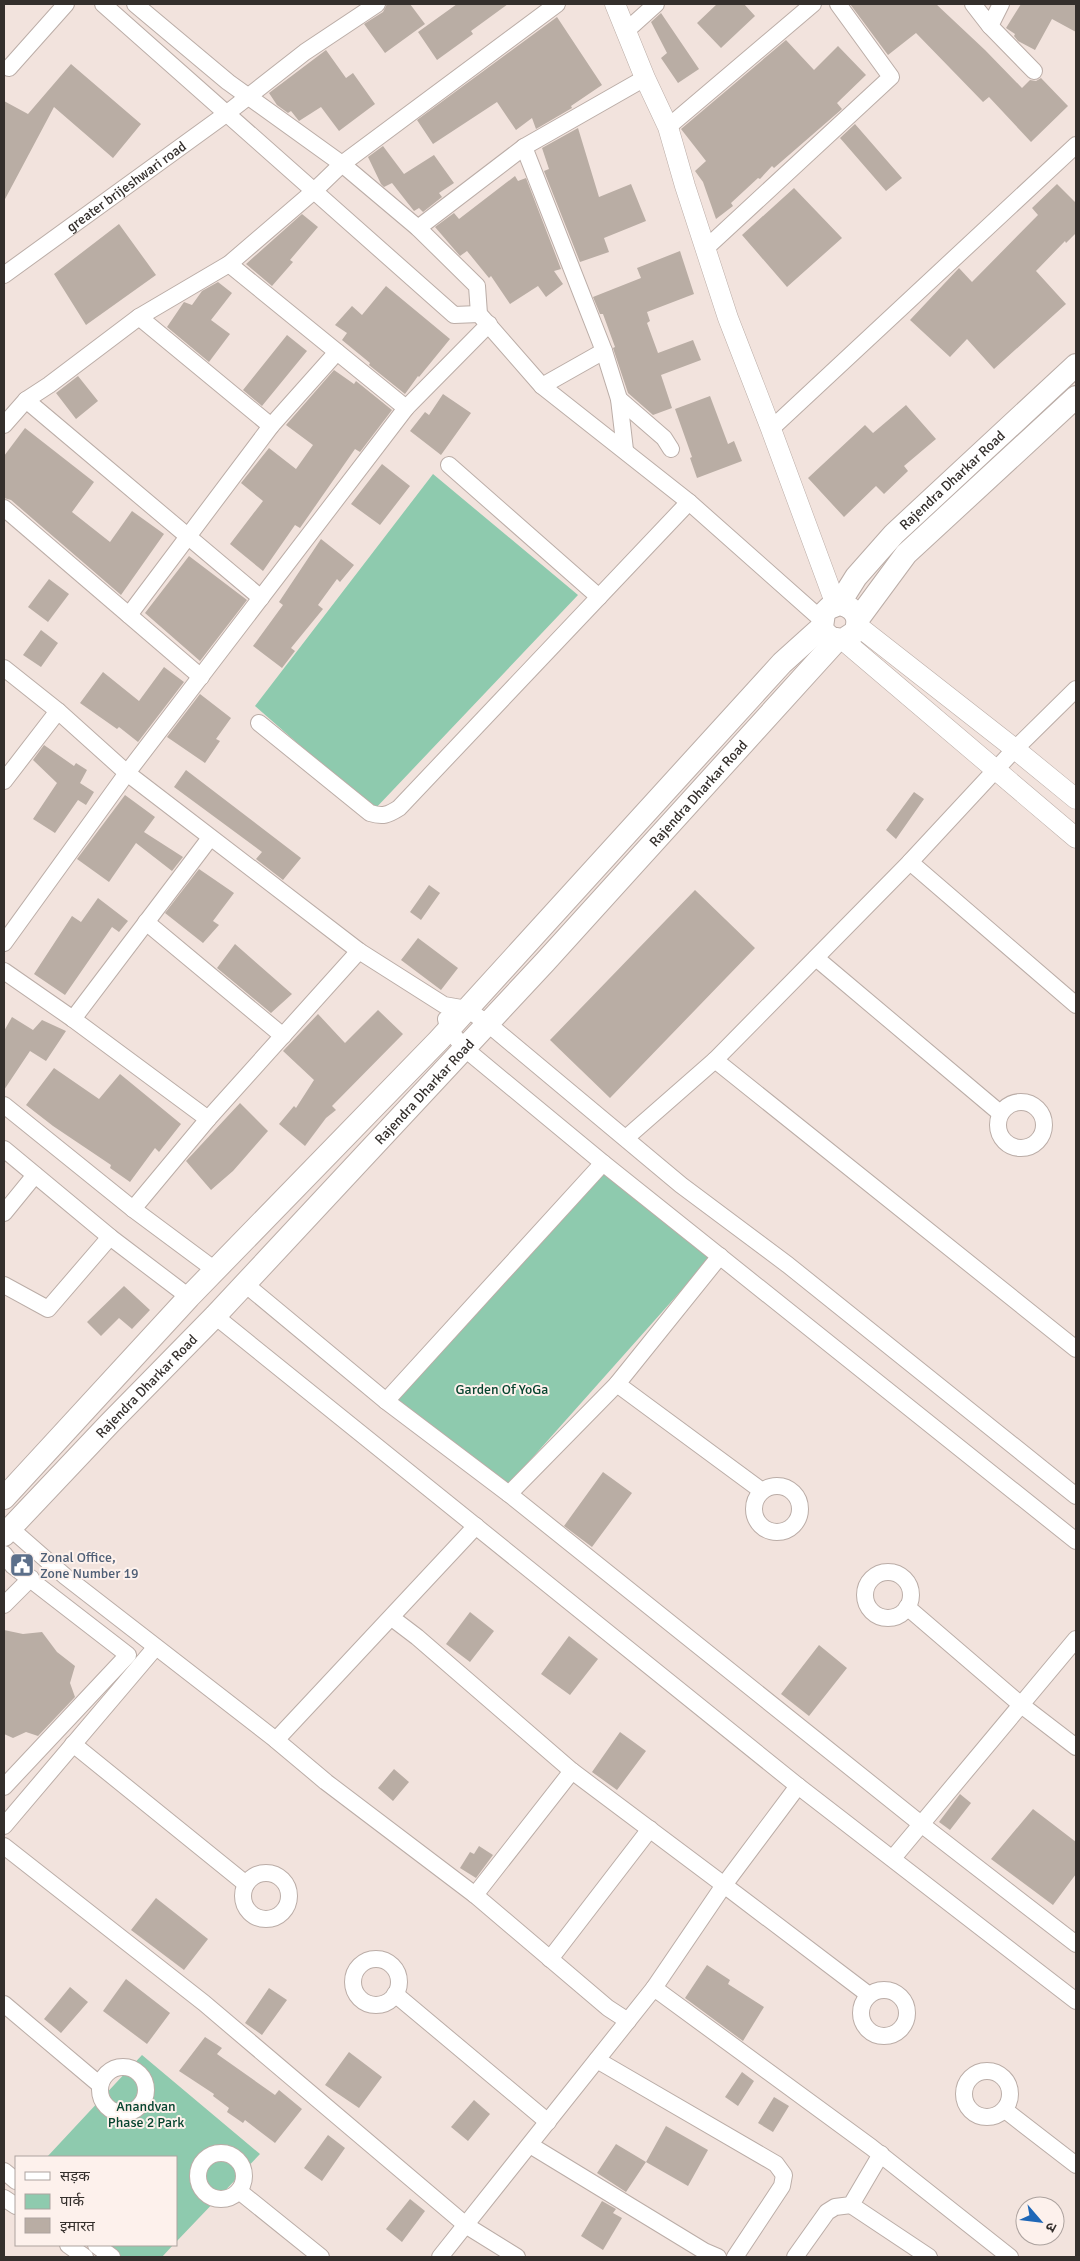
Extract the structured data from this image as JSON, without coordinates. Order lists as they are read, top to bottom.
{
  "streets": {
    "main road": ["Rajendra Dharkar Road"],
    "street": ["greater brijeshwari road"]
  },
  "parks": ["Garden Of YoGa", "Anandvan Phase 2 Park"],
  "places": {
    "public building": ["Zonal Office, Zone Number 19"]
  },
  "legend": ["सड़क", "पार्क", "इमारत"],
  "north": "bottom right"
}
